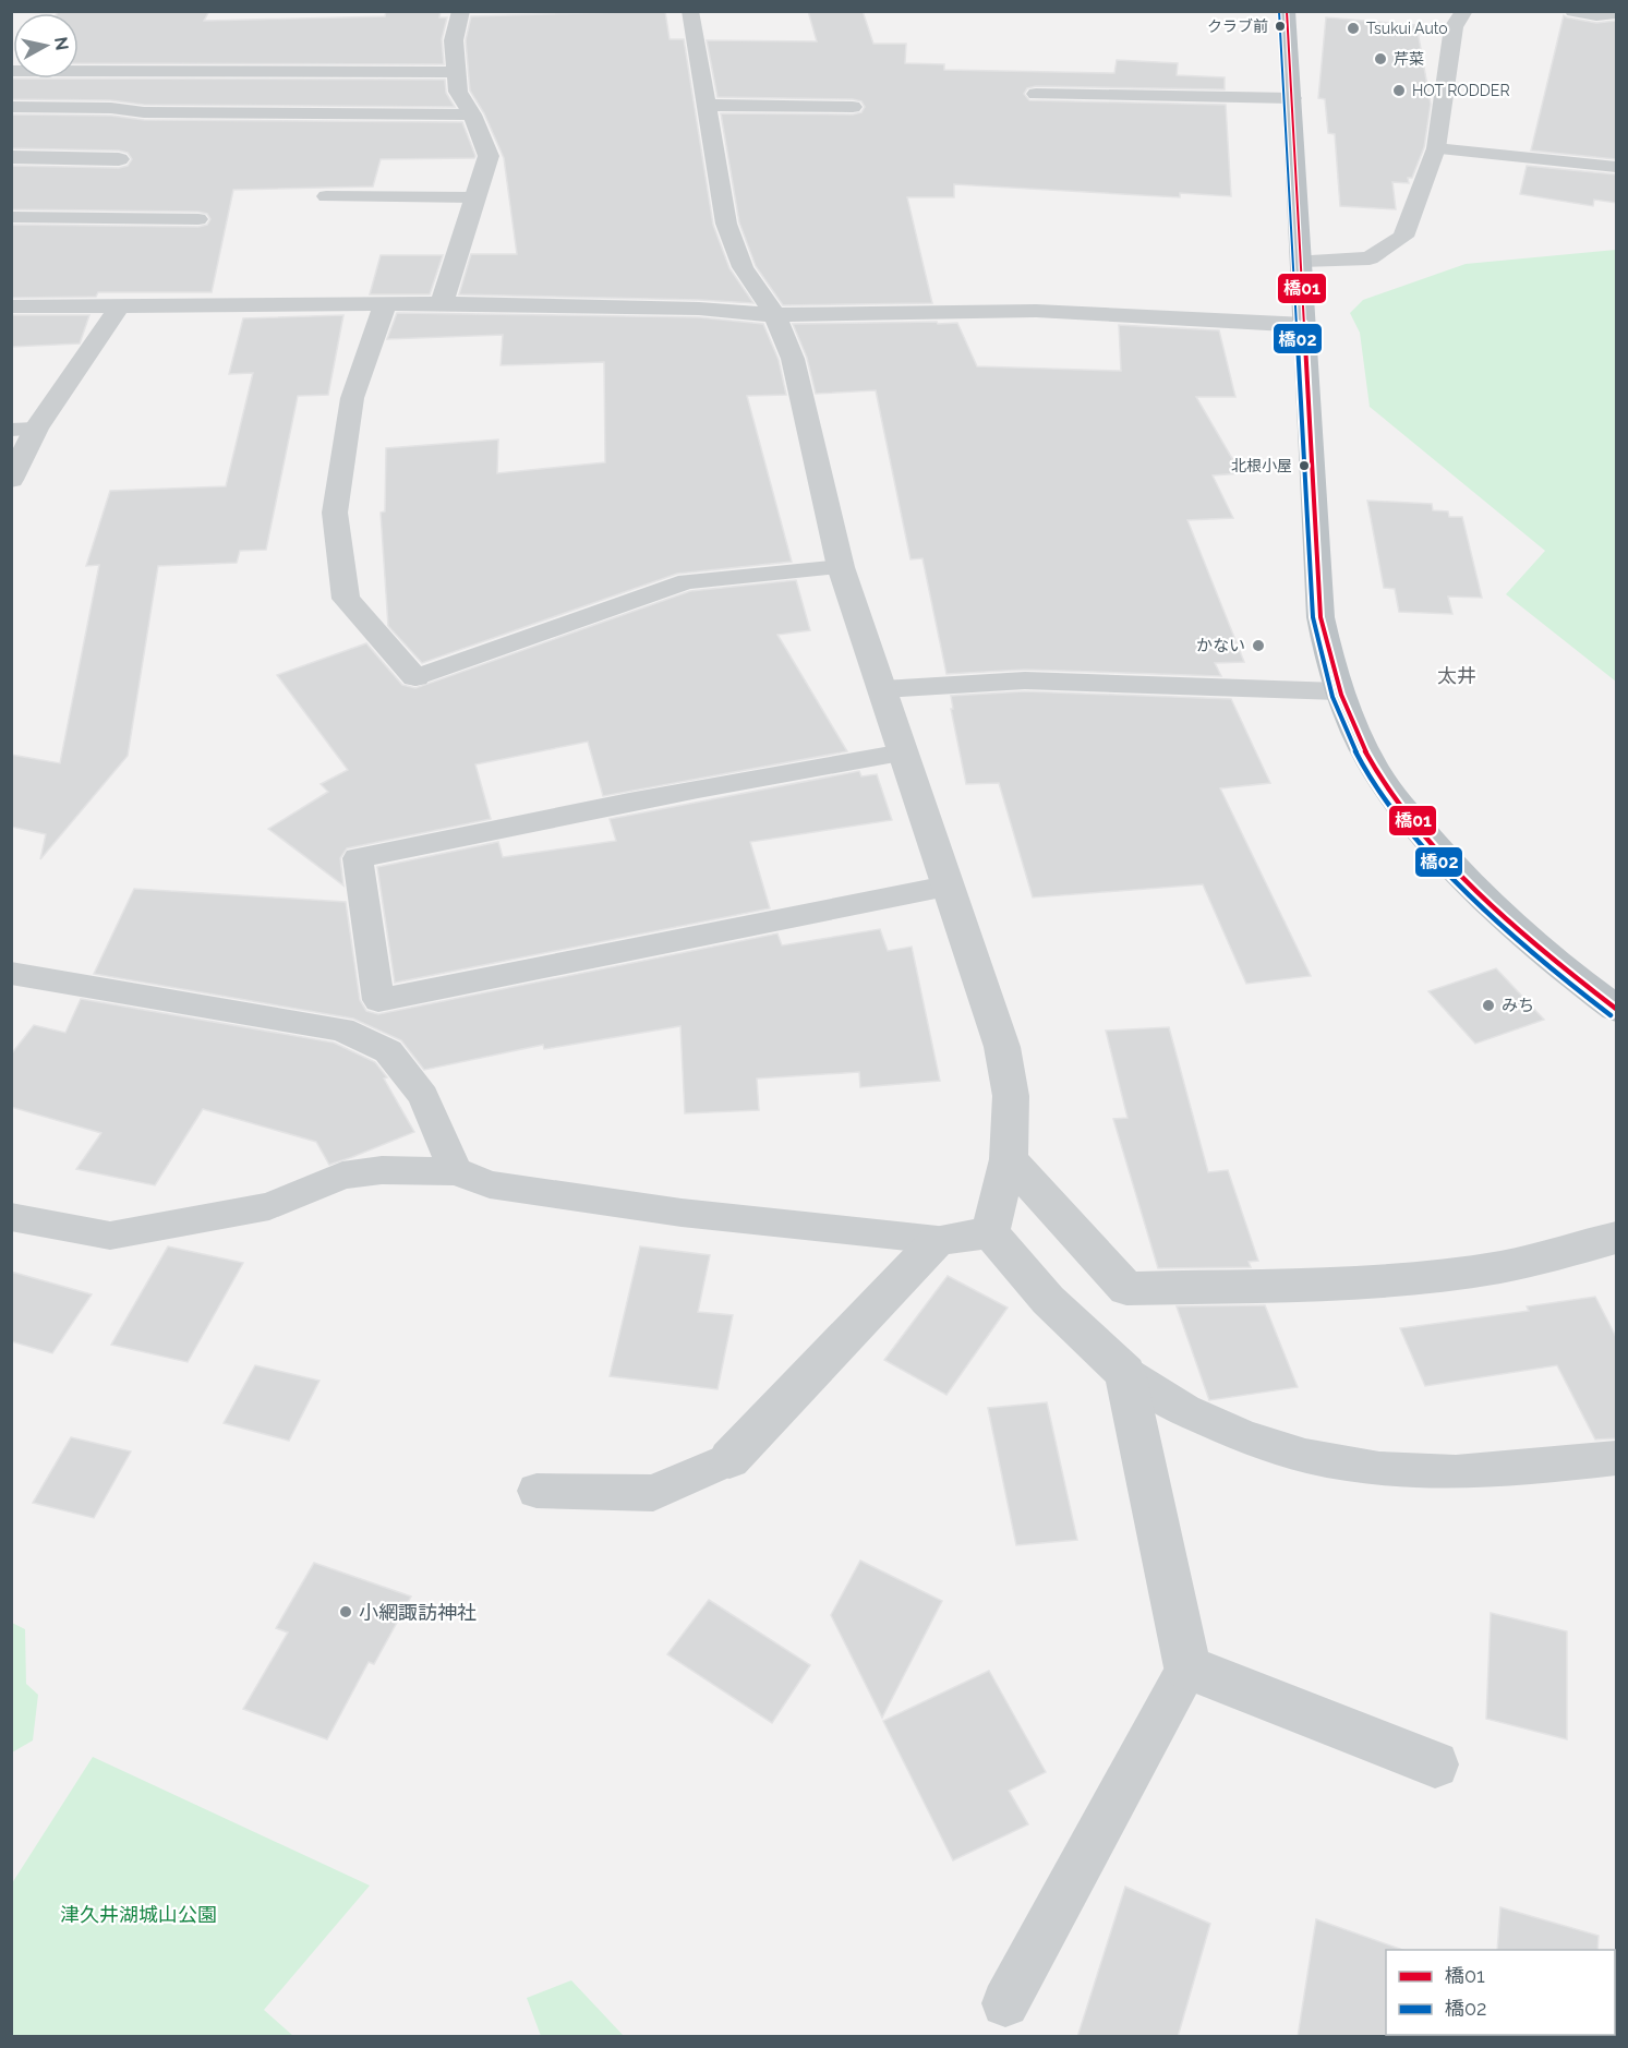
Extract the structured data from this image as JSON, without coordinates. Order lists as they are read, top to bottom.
{
  "districts": ["太井"],
  "parks": ["津久井湖城山公園"],
  "places": [
    "クラブ前",
    "Tsukui Auto",
    "芹菜",
    "HOT RODDER",
    "北根小屋",
    "かない",
    "みち",
    "小網諏訪神社"
  ],
  "lines": ["transit line 橋01", "transit line 橋02"],
  "legend": ["橋01", "橋02"],
  "north": "right"
}
